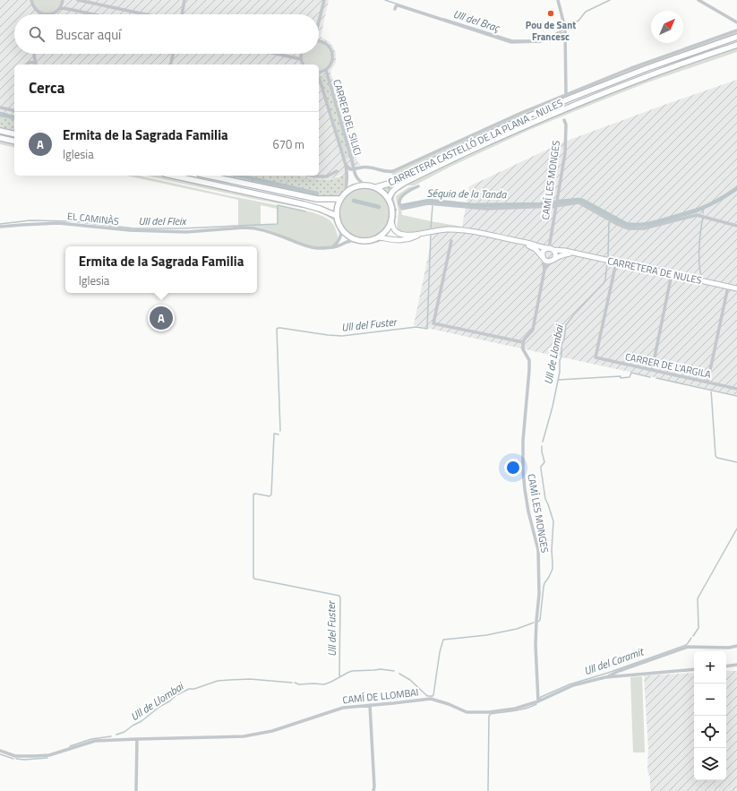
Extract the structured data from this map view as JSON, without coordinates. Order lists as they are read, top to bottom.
{
  "streets": {
    "main road": ["CARRETERA CASTELLÓ DE LA PLANA - NULES", "CARRETERA DE NULES"],
    "street": [
      "CARRER DEL SILICI",
      "CAMÍ LES MONGES",
      "EL CAMINÀS",
      "CARRER DE L'ARGILA",
      "CAMÍ DE LLOMBAI"
    ]
  },
  "crossings": [
    ["CARRER DEL SILICI", "CARRETERA CASTELLÓ DE LA PLANA - NULES"],
    ["CARRER DEL SILICI", "EL CAMINÀS"],
    ["CARRER DEL SILICI", "CARRETERA DE NULES"],
    ["CARRETERA CASTELLÓ DE LA PLANA - NULES", "EL CAMINÀS"],
    ["CARRETERA CASTELLÓ DE LA PLANA - NULES", "CARRETERA DE NULES"],
    ["CAMÍ LES MONGES", "CARRETERA DE NULES"],
    ["CAMÍ LES MONGES", "CAMÍ DE LLOMBAI"],
    ["EL CAMINÀS", "CARRETERA DE NULES"],
    ["CARRETERA DE NULES", "CARRER DE L'ARGILA"]
  ],
  "water": [
    "Ull del Braç",
    "Séquia de la Tanda",
    "Ull del Fleix",
    "Ull del Fuster",
    "Ull de Llombai",
    "Ull del Caramit"
  ],
  "places": ["Pou de Sant Francesc"],
  "north": "top right",
  "page": {
    "search": "Buscar aquí",
    "heading": "Cerca",
    "list": [
      {
        "mark": "A",
        "name": "Ermita de la Sagrada Familia",
        "note": "Iglesia",
        "value": "670 m"
      }
    ],
    "popup": ["Ermita de la Sagrada Familia", "Iglesia"],
    "pins": "A",
    "map_buttons": ["+", "−"]
  }
}
